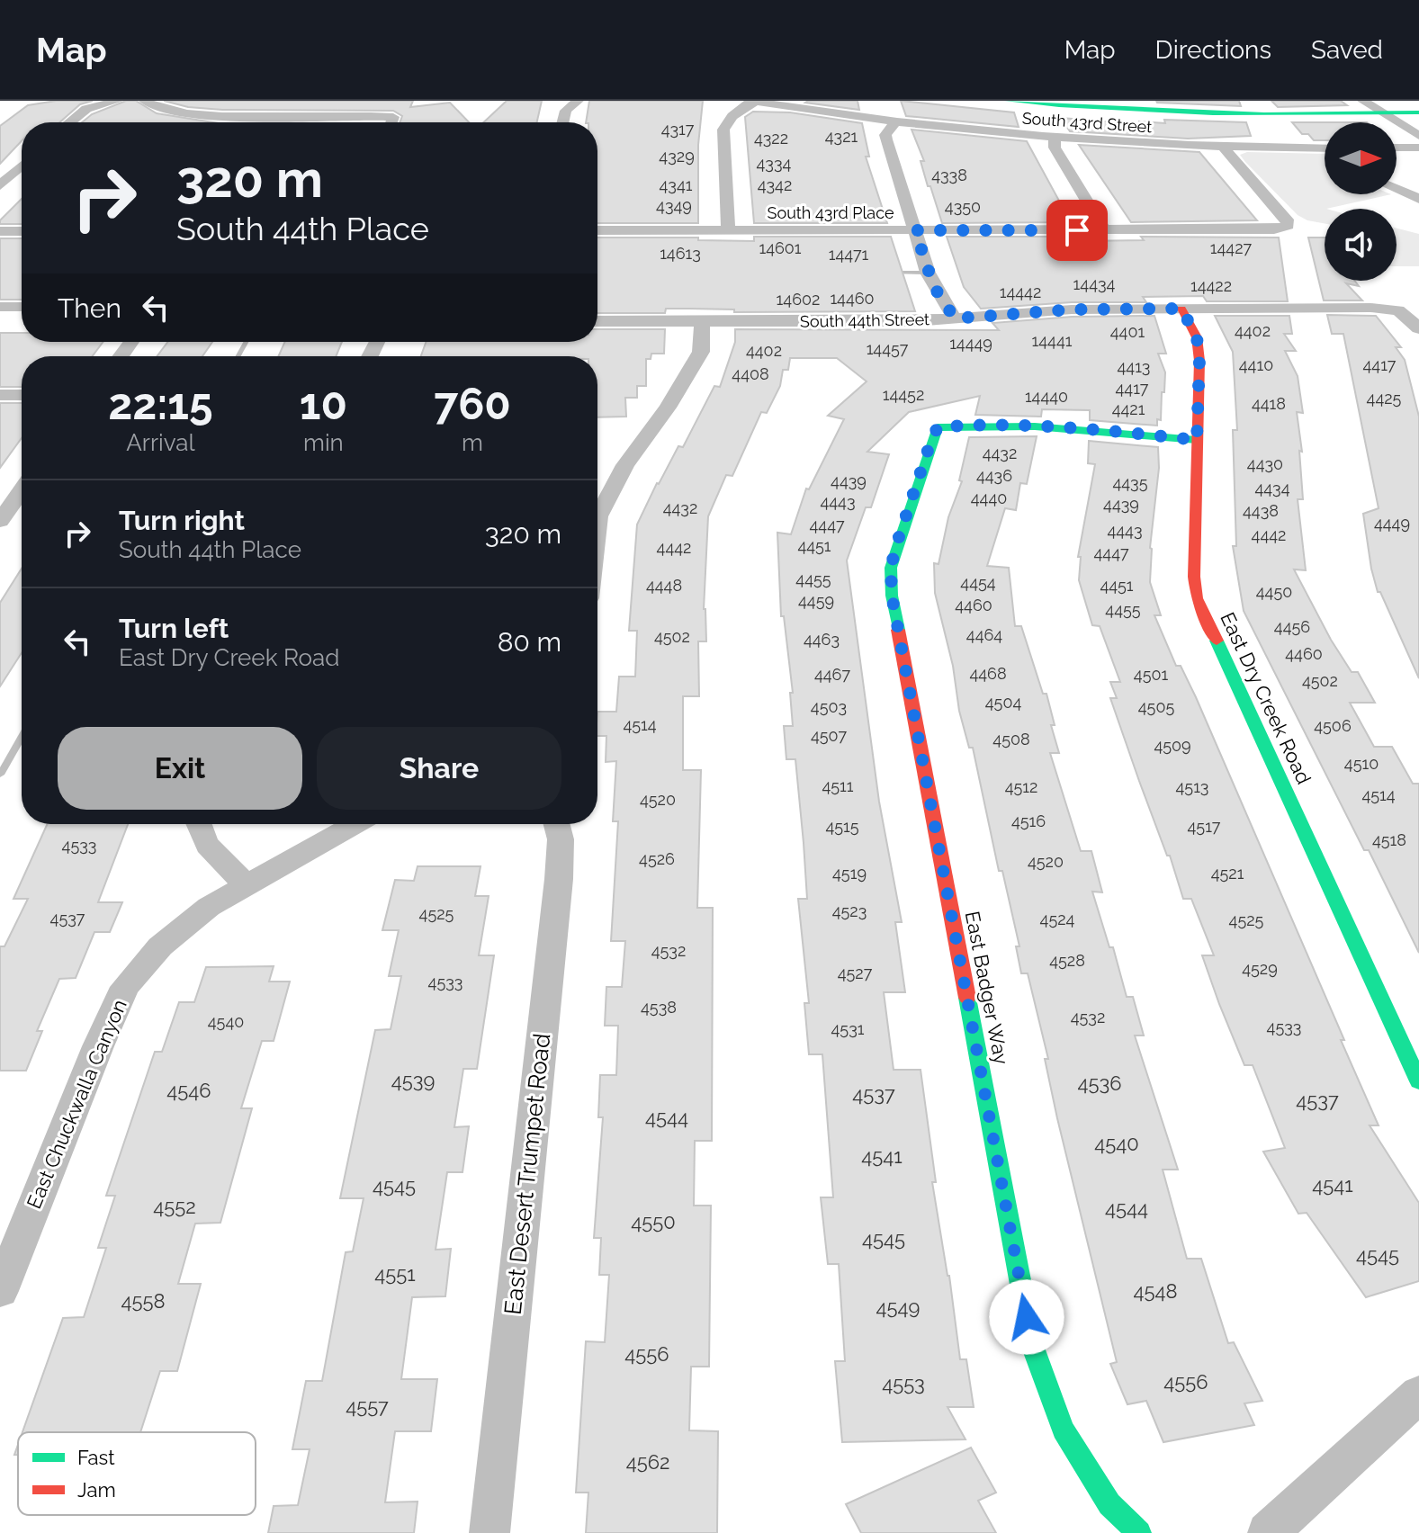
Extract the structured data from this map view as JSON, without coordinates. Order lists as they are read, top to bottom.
{
  "streets": {
    "street": [
      "South 43rd Street",
      "South 43rd Place",
      "South 44th Street",
      "East Dry Creek Road",
      "East Badger Way",
      "East Chuckwalla Canyon",
      "East Desert Trumpet Road"
    ]
  },
  "crossings": [
    ["South 43rd Street", "South 43rd Place"],
    ["South 44th Street", "East Dry Creek Road"],
    ["East Dry Creek Road", "East Badger Way"]
  ],
  "house_numbers": [
    "4317",
    "4321",
    "4322",
    "4329",
    "4334",
    "4338",
    "4341",
    "4342",
    "4349",
    "4350",
    "14601",
    "14427",
    "14613",
    "14471",
    "14434",
    "14422",
    "14442",
    "14460",
    "14602",
    "4402",
    "4401",
    "14441",
    "14449",
    "14457",
    "4402",
    "4410",
    "4417",
    "4413",
    "4408",
    "4417",
    "14452",
    "14440",
    "4425",
    "4418",
    "4421",
    "4432",
    "4430",
    "4436",
    "4439",
    "4435",
    "4434",
    "4440",
    "4443",
    "4439",
    "4432",
    "4438",
    "4449",
    "4447",
    "4443",
    "4442",
    "4451",
    "4442",
    "4447",
    "4455",
    "4454",
    "4448",
    "4451",
    "4450",
    "4459",
    "4460",
    "4455",
    "4456",
    "4464",
    "4502",
    "4463",
    "4460",
    "4468",
    "4467",
    "4501",
    "4502",
    "4504",
    "4503",
    "4505",
    "4514",
    "4506",
    "4507",
    "4508",
    "4509",
    "4510",
    "4511",
    "4512",
    "4513",
    "4514",
    "4520",
    "4516",
    "4515",
    "4517",
    "4518",
    "4533",
    "4526",
    "4520",
    "4519",
    "4521",
    "4523",
    "4525",
    "4537",
    "4524",
    "4525",
    "4532",
    "4528",
    "4529",
    "4527",
    "4533",
    "4538",
    "4532",
    "4540",
    "4533",
    "4531",
    "4539",
    "4536",
    "4546",
    "4537",
    "4537",
    "4544",
    "4540",
    "4541",
    "4541",
    "4545",
    "4552",
    "4544",
    "4550",
    "4545",
    "4545",
    "4551",
    "4548",
    "4558",
    "4549",
    "4556",
    "4556",
    "4553",
    "4557",
    "4562"
  ],
  "legend": ["Fast", "Jam"],
  "north": "right",
  "page": {
    "header": "Map",
    "nav": ["Map", "Directions", "Saved"],
    "turn": ["320 m", "South 44th Place"],
    "then": "Then",
    "eta": [
      "22:15",
      "Arrival",
      "10",
      "min",
      "760",
      "m"
    ],
    "list": [
      {
        "name": "Turn right",
        "note": "South 44th Place",
        "value": "320 m"
      },
      {
        "name": "Turn left",
        "note": "East Dry Creek Road",
        "value": "80 m"
      }
    ],
    "buttons": ["Exit", "Share"]
  }
}
